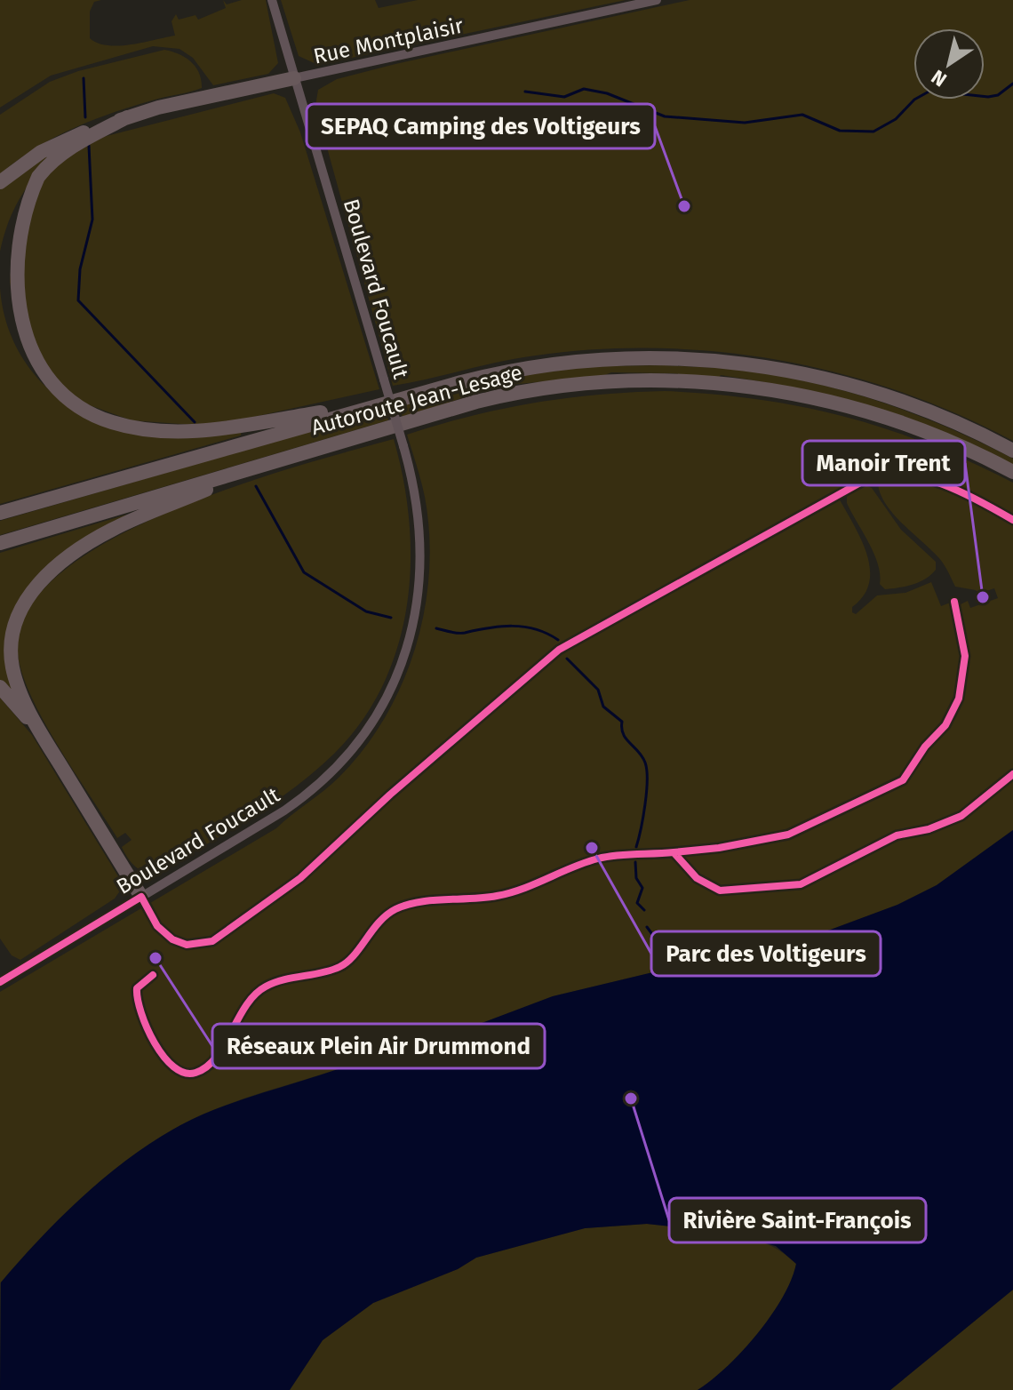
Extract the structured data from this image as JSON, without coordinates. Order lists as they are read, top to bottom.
{
  "streets": {
    "highway": ["Autoroute Jean-Lesage"],
    "street": ["Rue Montplaisir", "Boulevard Foucault"]
  },
  "crossings": [
    ["Rue Montplaisir", "Boulevard Foucault"]
  ],
  "places": [
    "SEPAQ Camping des Voltigeurs",
    "Manoir Trent",
    "Parc des Voltigeurs",
    "Réseaux Plein Air Drummond",
    "Rivière Saint-François"
  ],
  "north": "bottom left"
}
